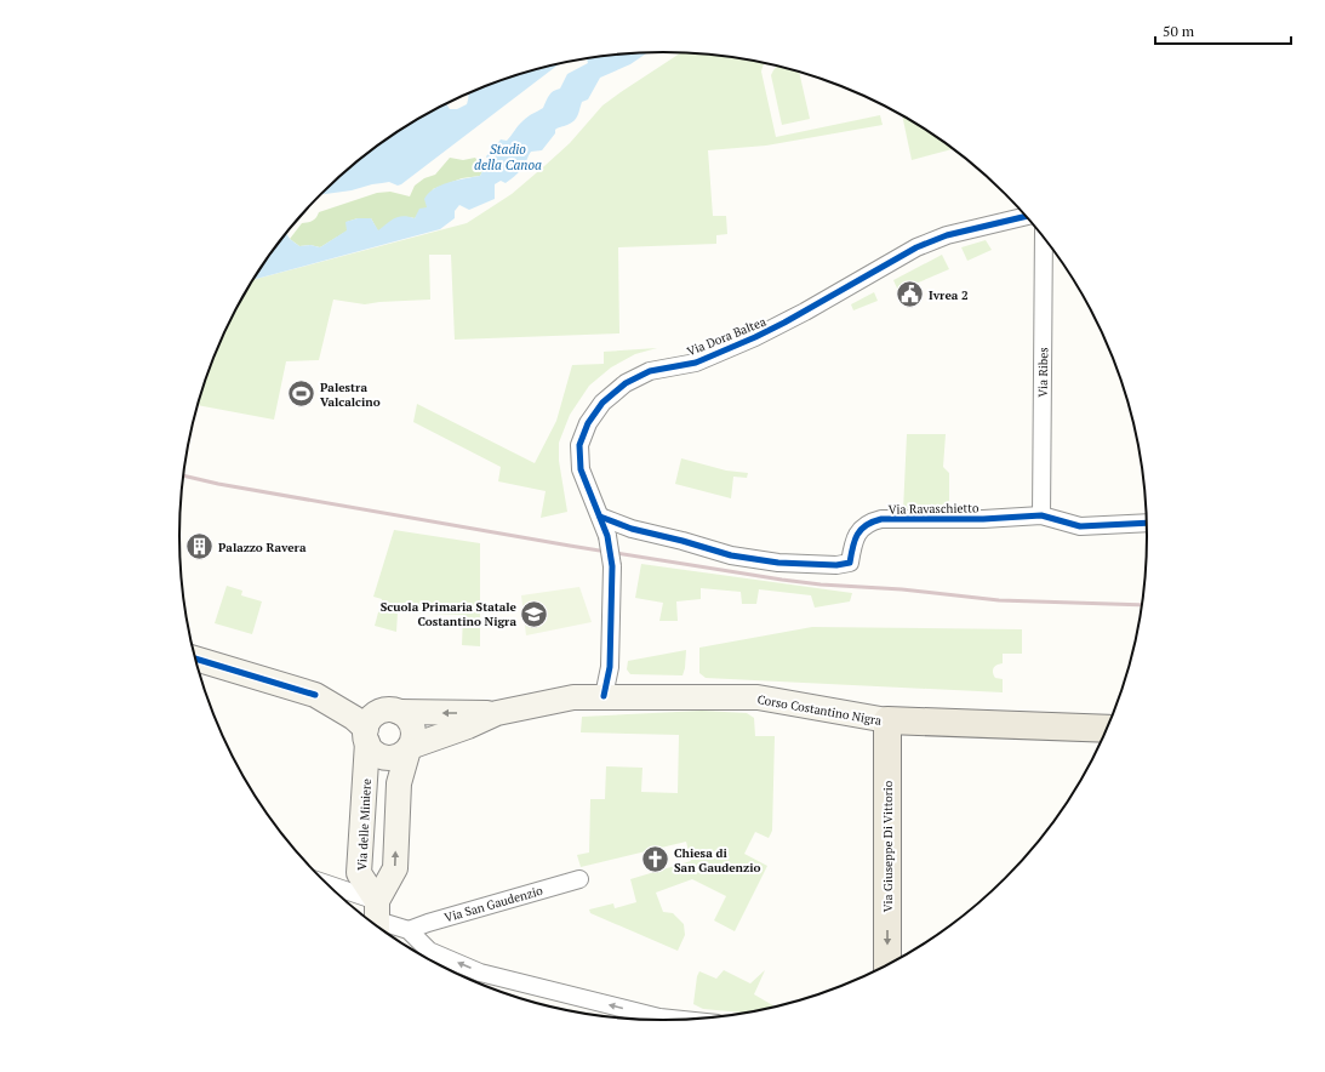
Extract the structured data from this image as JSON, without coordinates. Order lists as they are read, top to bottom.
{
  "streets": {
    "main road": ["Corso Costantino Nigra", "Via delle Miniere", "Via Giuseppe Di Vittorio"],
    "street": [
      "Via Dora Baltea",
      "Via Ribes",
      "Via Ravaschietto",
      "Via San Gaudenzio"
    ]
  },
  "crossings": [
    ["Via Dora Baltea", "Via Ravaschietto"],
    ["Via Dora Baltea", "Corso Costantino Nigra"],
    ["Via Ribes", "Via Ravaschietto"],
    ["Corso Costantino Nigra", "Via delle Miniere"],
    ["Corso Costantino Nigra", "Via Giuseppe Di Vittorio"]
  ],
  "one_way": ["Via Giuseppe Di Vittorio"],
  "water": ["Stadio della Canoa"],
  "places": {
    "public building": ["Ivrea 2"],
    "sports": ["Palestra Valcalcino"],
    "building": ["Palazzo Ravera"],
    "school or university": ["Scuola Primaria Statale Costantino Nigra"],
    "church": ["Chiesa di San Gaudenzio"]
  },
  "scale_bar": "50 m"
}
